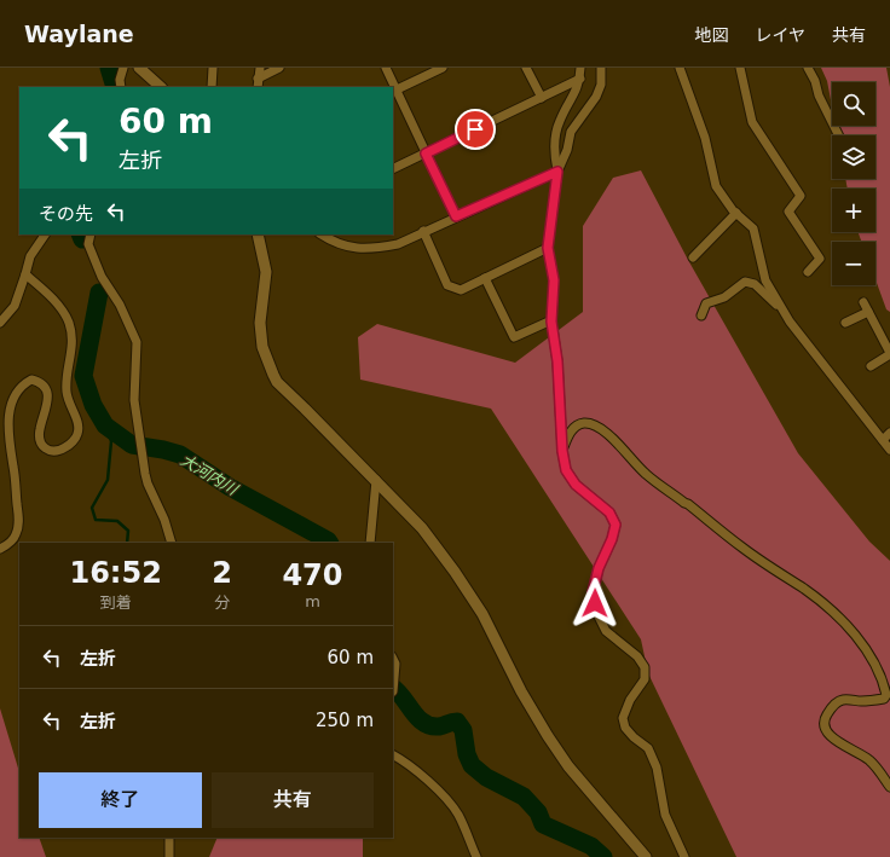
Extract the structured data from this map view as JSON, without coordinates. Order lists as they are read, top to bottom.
{
  "water": ["大河内川"],
  "page": {
    "header": "Waylane",
    "nav": ["地図", "レイヤ", "共有"],
    "map_buttons": ["+", "−"],
    "turn": ["60 m", "左折"],
    "then": "その先",
    "eta": [
      "16:52",
      "到着",
      "2",
      "分",
      "470",
      "m"
    ],
    "list": [
      {
        "name": "左折",
        "value": "60 m"
      },
      {
        "name": "左折",
        "value": "250 m"
      }
    ],
    "buttons": ["終了", "共有"]
  }
}
